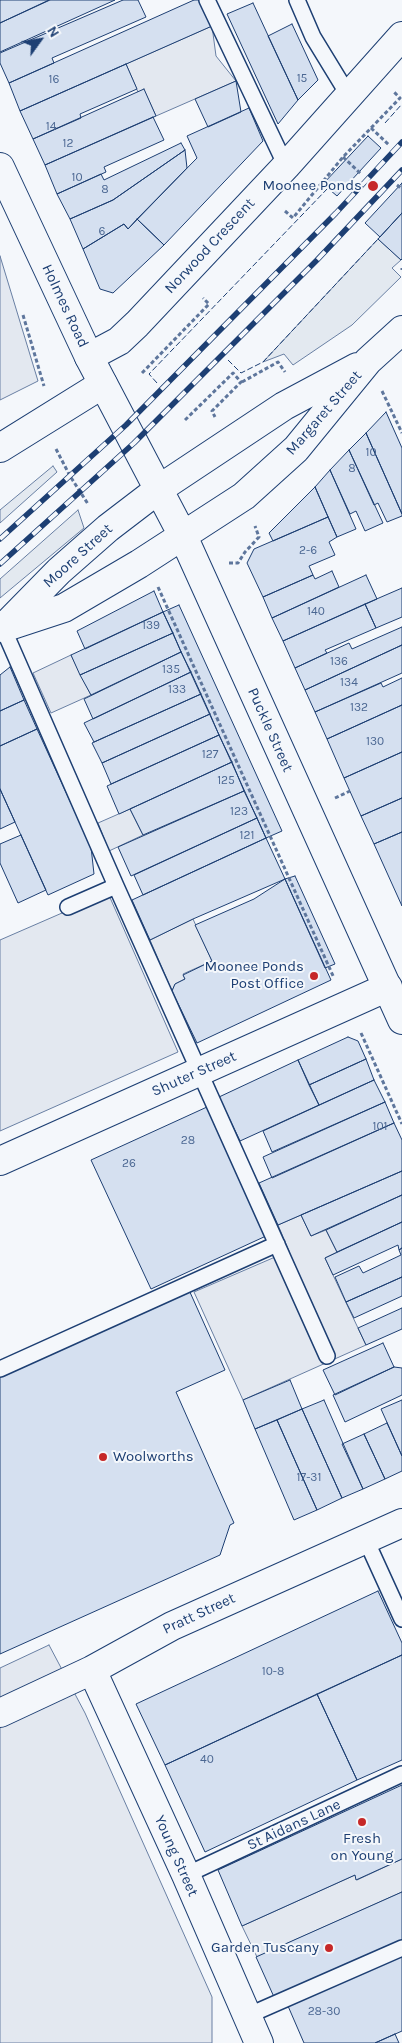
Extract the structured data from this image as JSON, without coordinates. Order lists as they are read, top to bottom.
{
  "streets": {
    "street": [
      "Norwood Crescent",
      "Holmes Road",
      "Margaret Street",
      "Moore Street",
      "Puckle Street",
      "Shuter Street",
      "Pratt Street",
      "Young Street"
    ],
    "lane": ["St Aidans Lane"]
  },
  "crossings": [
    ["Norwood Crescent", "Holmes Road"],
    ["Holmes Road", "Puckle Street"],
    ["Margaret Street", "Moore Street"],
    ["Margaret Street", "Puckle Street"],
    ["Moore Street", "Puckle Street"],
    ["Puckle Street", "Shuter Street"],
    ["Pratt Street", "Young Street"],
    ["St Aidans Lane", "Young Street"]
  ],
  "places": [
    "Moonee Ponds",
    "Moonee Ponds Post Office",
    "Woolworths",
    "Fresh on Young",
    "Garden Tuscany"
  ],
  "house_numbers": [
    "15",
    "16",
    "14",
    "12",
    "10",
    "8",
    "6",
    "10",
    "8",
    "2-6",
    "140",
    "139",
    "136",
    "135",
    "134",
    "133",
    "132",
    "130",
    "127",
    "125",
    "123",
    "121",
    "101",
    "28",
    "26",
    "17-31",
    "10-8",
    "40",
    "28-30"
  ],
  "north": "top right"
}
